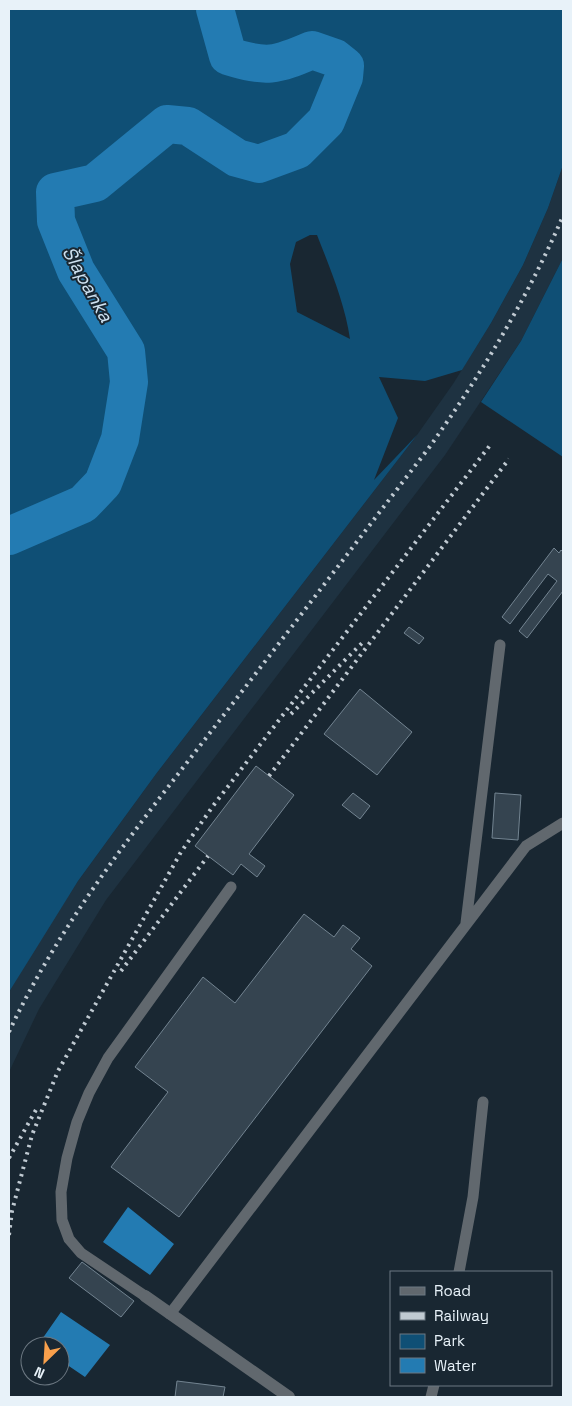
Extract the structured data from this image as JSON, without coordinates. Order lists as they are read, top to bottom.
{
  "water": ["Šlapanka"],
  "legend": [
    "Road",
    "Railway",
    "Park",
    "Water"
  ],
  "north": "bottom left"
}
